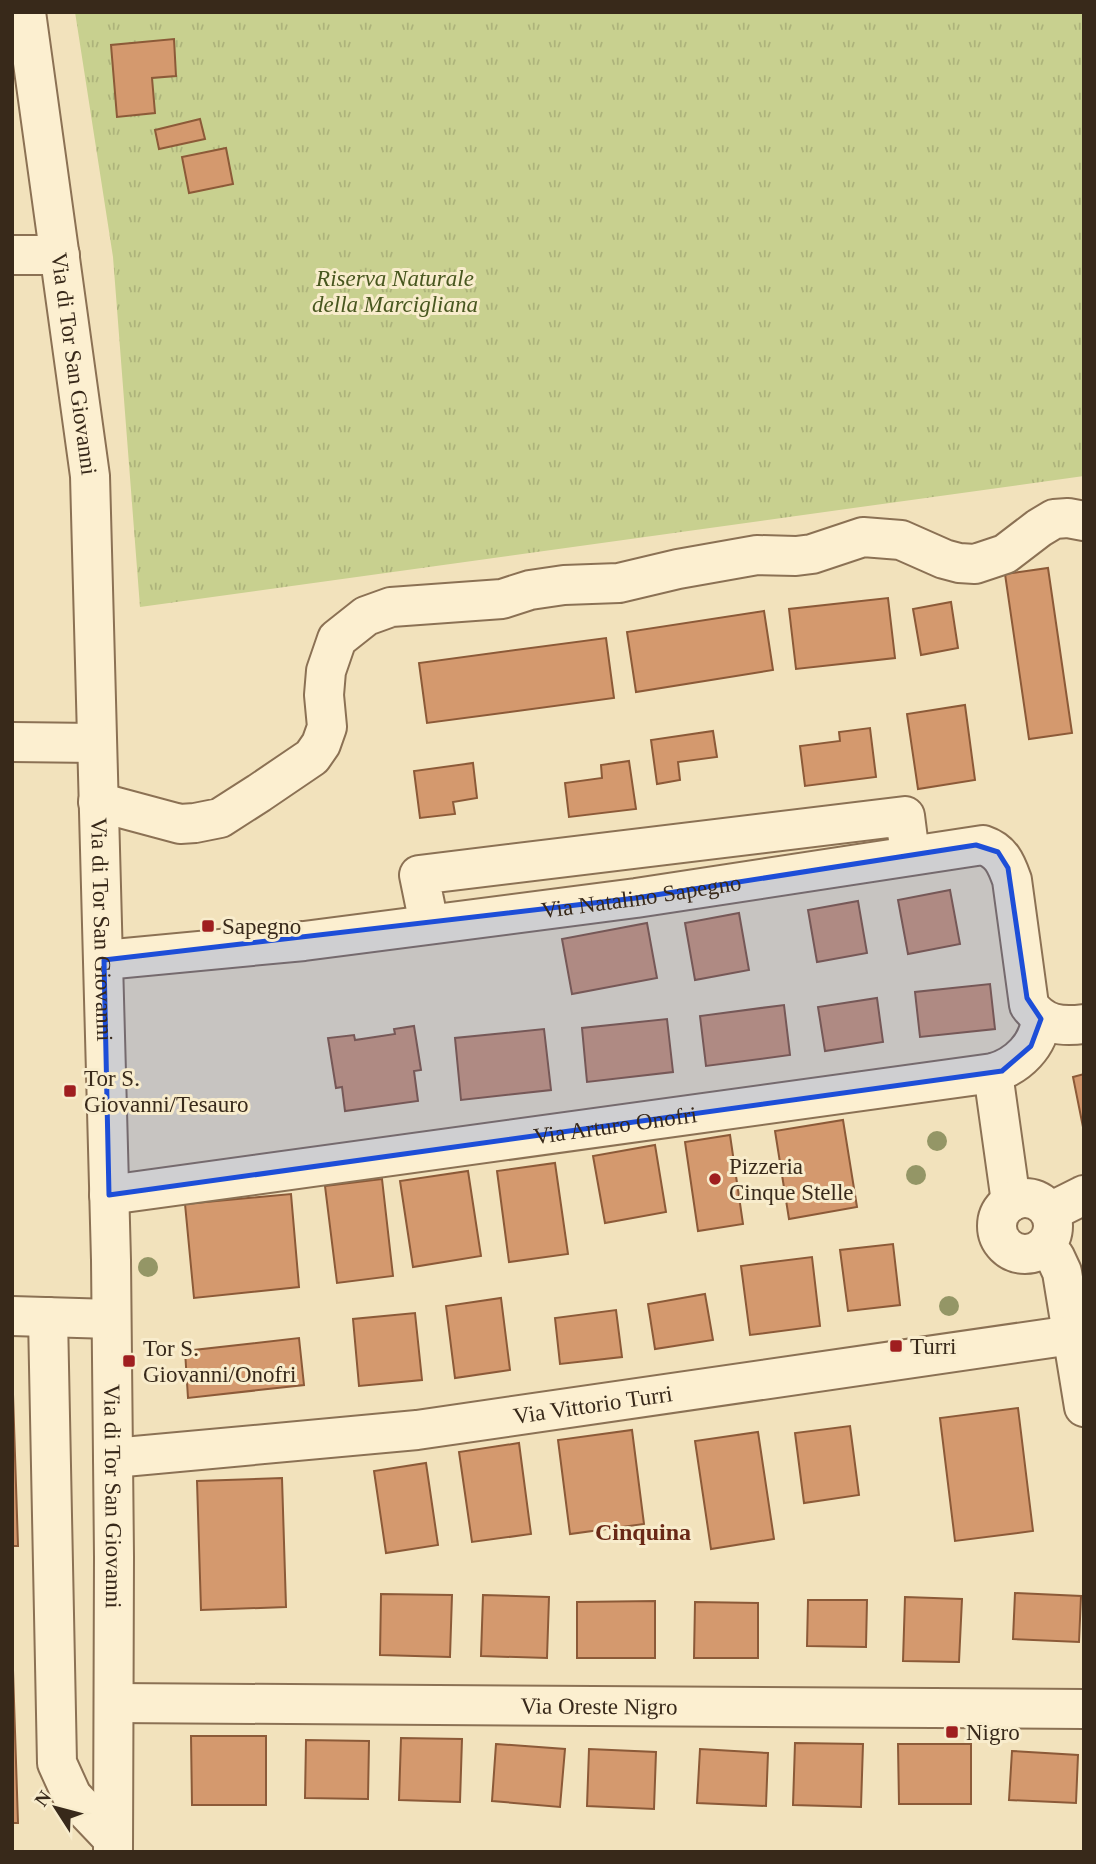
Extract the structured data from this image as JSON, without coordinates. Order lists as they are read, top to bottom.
{
  "streets": {
    "street": [
      "Via di Tor San Giovanni",
      "Via Natalino Sapegno",
      "Via Arturo Onofri",
      "Via Vittorio Turri",
      "Via Oreste Nigro"
    ]
  },
  "crossings": [
    ["Via di Tor San Giovanni", "Via Natalino Sapegno"],
    ["Via di Tor San Giovanni", "Via Arturo Onofri"],
    ["Via di Tor San Giovanni", "Via Vittorio Turri"],
    ["Via di Tor San Giovanni", "Via Oreste Nigro"]
  ],
  "districts": ["Cinquina"],
  "parks": ["Riserva Naturale della Marcigliana"],
  "places": {
    "transit": [
      "Sapegno",
      "Tor S. Giovanni/Tesauro",
      "Turri",
      "Tor S. Giovanni/Onofri",
      "Nigro"
    ],
    "other": ["Pizzeria Cinque Stelle"]
  },
  "north": "top left"
}
